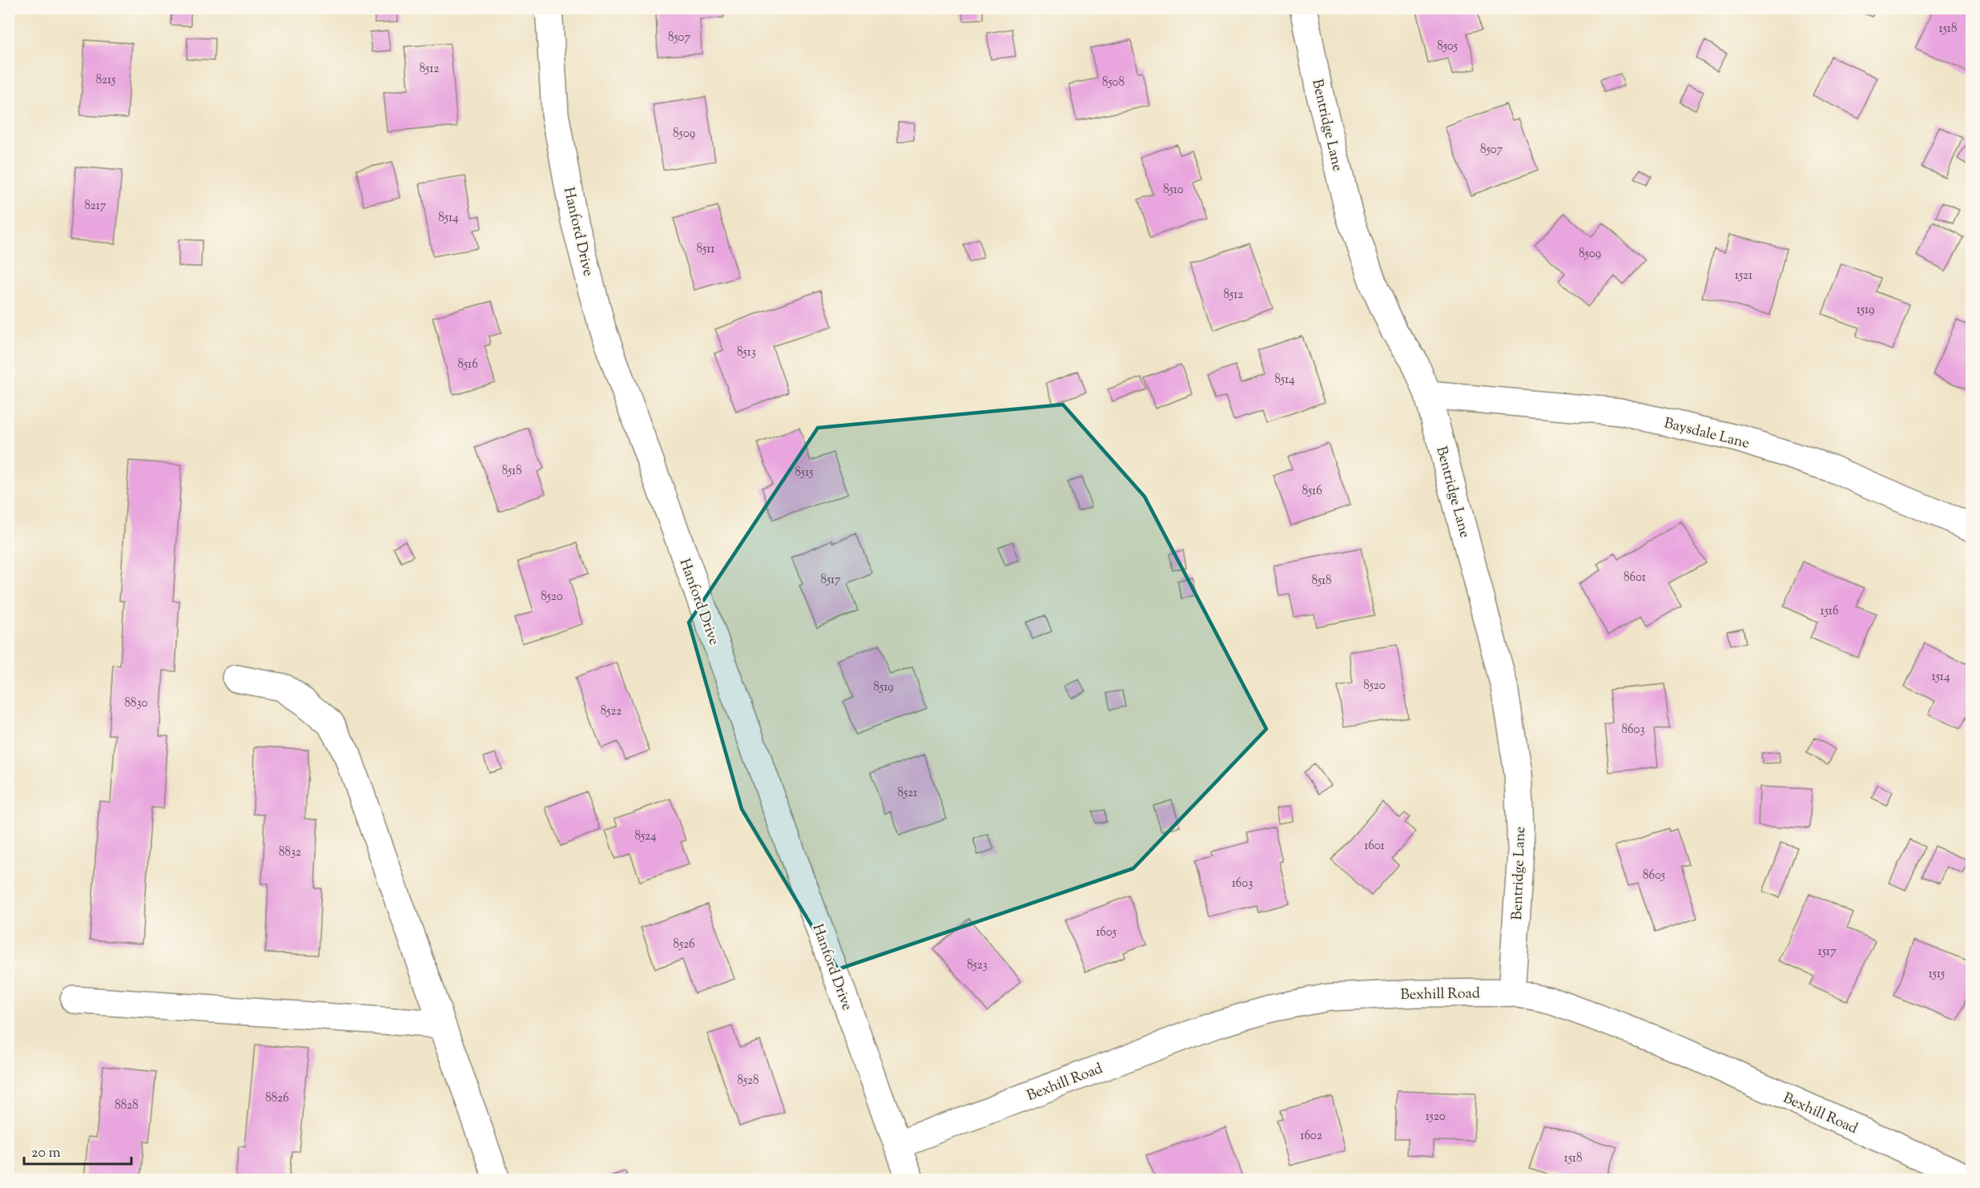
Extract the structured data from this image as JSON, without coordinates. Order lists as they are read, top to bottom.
{
  "streets": {
    "street": [
      "Bentridge Lane",
      "Hanford Drive",
      "Baysdale Lane",
      "Bexhill Road"
    ]
  },
  "crossings": [
    ["Bentridge Lane", "Baysdale Lane"],
    ["Bentridge Lane", "Bexhill Road"],
    ["Hanford Drive", "Bexhill Road"]
  ],
  "house_numbers": [
    "1518",
    "8507",
    "8505",
    "8512",
    "8215",
    "8508",
    "8509",
    "8507",
    "8510",
    "8217",
    "8514",
    "8511",
    "8509",
    "1521",
    "8512",
    "1519",
    "8513",
    "8516",
    "8514",
    "8518",
    "8515",
    "8516",
    "8601",
    "8517",
    "8518",
    "8520",
    "1516",
    "1514",
    "8520",
    "8519",
    "8830",
    "8522",
    "8603",
    "8521",
    "8524",
    "1601",
    "8832",
    "8605",
    "1603",
    "1605",
    "8526",
    "1517",
    "8523",
    "1515",
    "8528",
    "8826",
    "8828",
    "1520",
    "1602",
    "1518"
  ],
  "scale_bar": "20 m"
}
